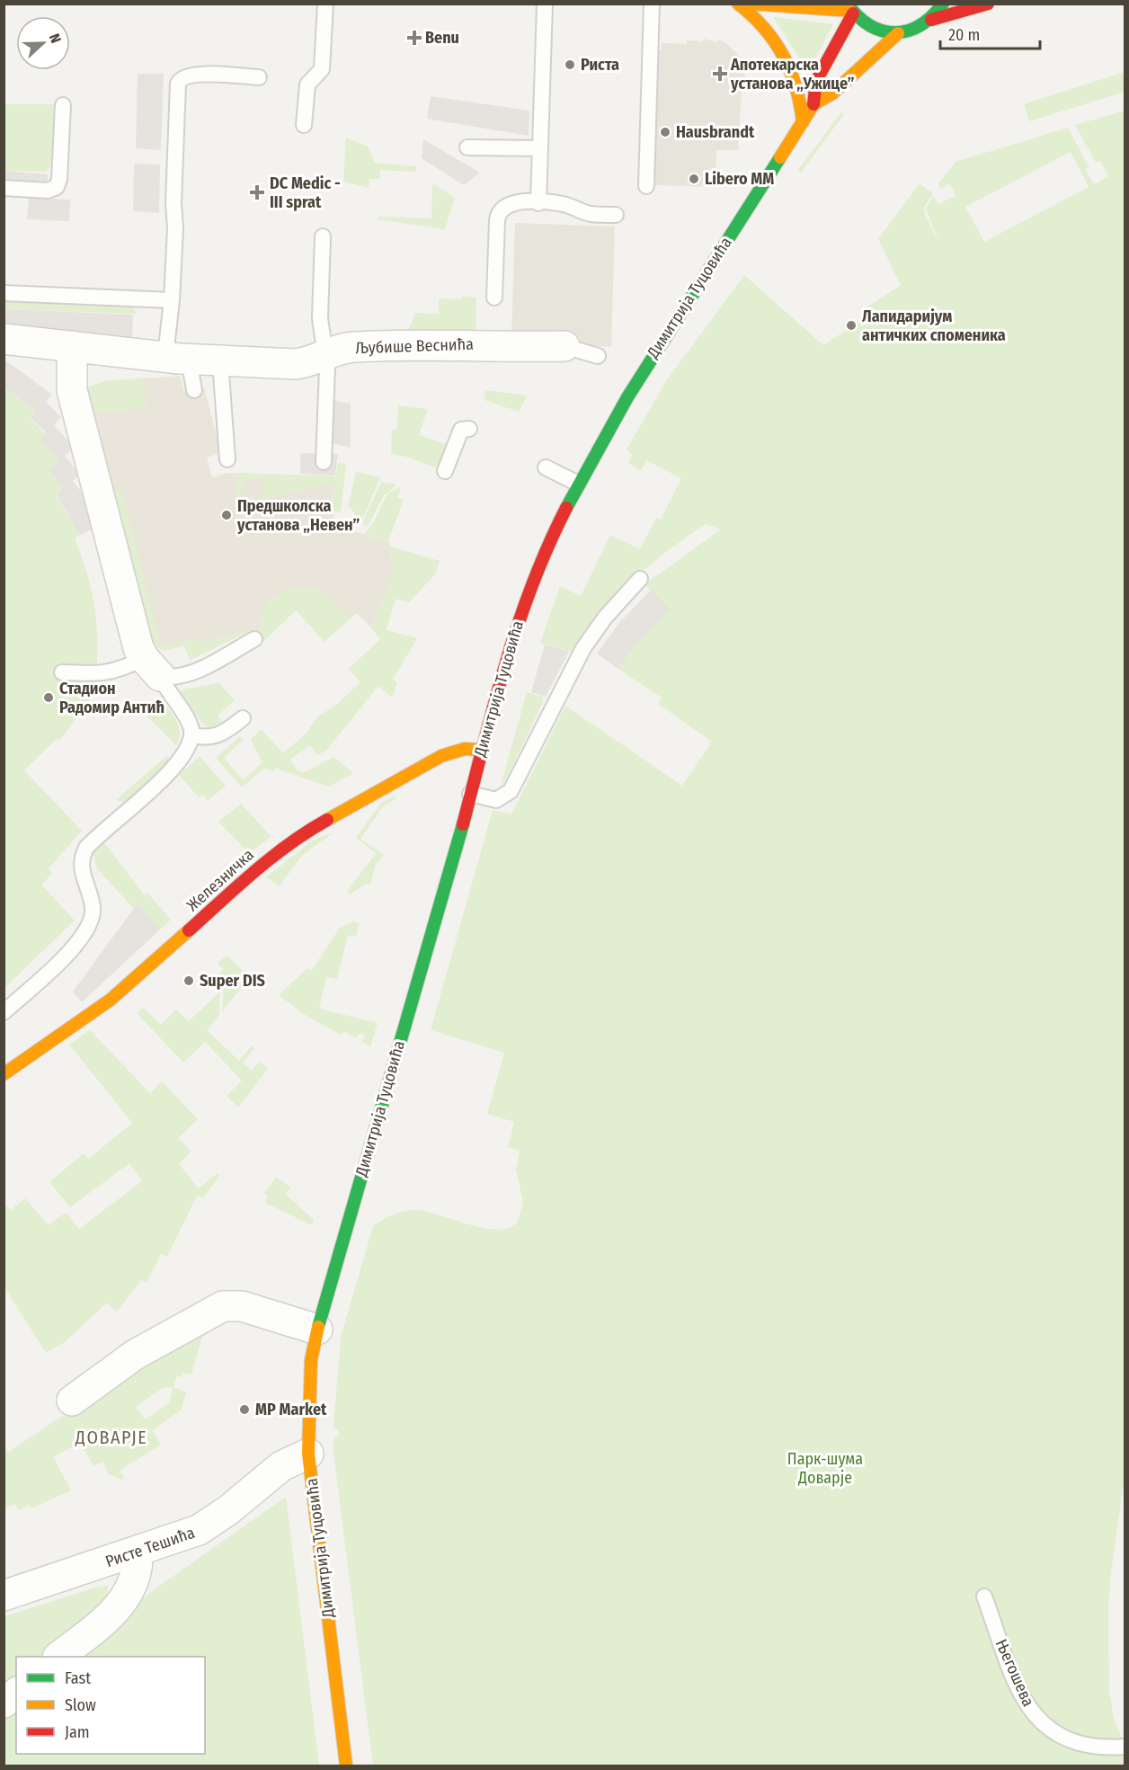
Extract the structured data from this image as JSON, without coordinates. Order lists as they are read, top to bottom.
{
  "streets": {
    "street": [
      "Димитрија Туцовића",
      "Љубише Веснића",
      "Железничка",
      "Ристе Тешића"
    ],
    "lane": ["Његошева"]
  },
  "crossings": [
    ["Димитрија Туцовића", "Железничка"],
    ["Димитрија Туцовића", "Ристе Тешића"]
  ],
  "districts": ["ДОВАРЈЕ"],
  "parks": ["Парк-шума Доварје"],
  "places": {
    "health": ["Benu", "Апотекарска установа „Ужице”", "DC Medic - III sprat"],
    "other": [
      "Риста",
      "Hausbrandt",
      "Libero MM",
      "Лапидаријум античких споменика",
      "Предшколска установа „Невен”",
      "Стадион Радомир Антић",
      "Super DIS",
      "MP Market"
    ]
  },
  "legend": ["Fast", "Slow", "Jam"],
  "scale_bar": "20 m",
  "north": "right"
}
